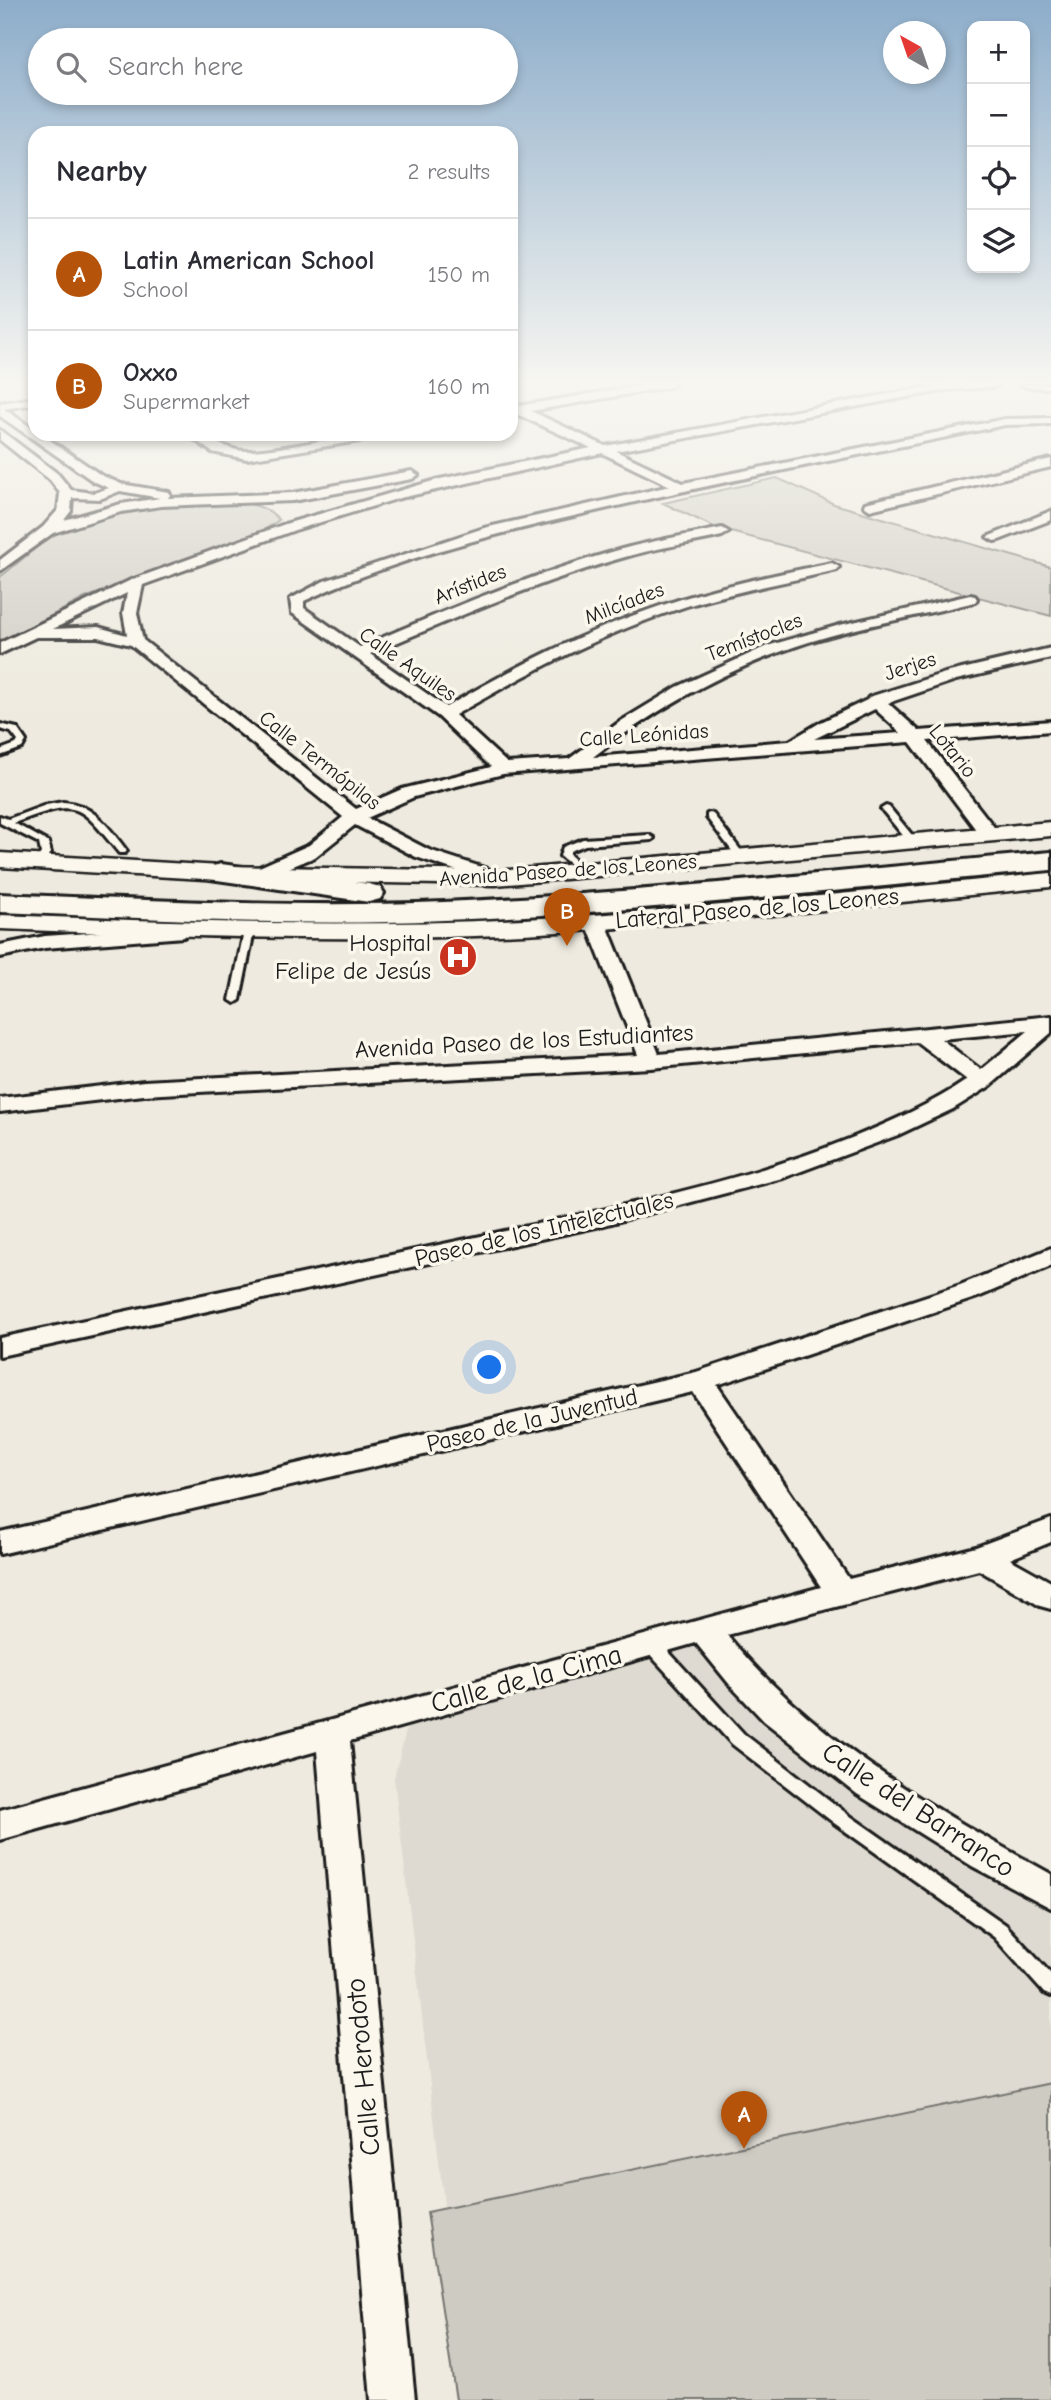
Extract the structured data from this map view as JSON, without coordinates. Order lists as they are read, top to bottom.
{
  "streets": {
    "main road": ["Avenida Paseo de los Leones"],
    "street": [
      "Arístides",
      "Milcíades",
      "Temístocles",
      "Calle Aquiles",
      "Jerjes",
      "Calle Leónidas",
      "Lotario",
      "Calle Termópilas",
      "Lateral Paseo de los Leones",
      "Avenida Paseo de los Estudiantes",
      "Paseo de los Intelectuales",
      "Paseo de la Juventud",
      "Calle de la Cima",
      "Calle del Barranco",
      "Calle Herodoto"
    ]
  },
  "crossings": [
    ["Arístides", "Calle Aquiles"],
    ["Milcíades", "Calle Aquiles"],
    ["Temístocles", "Calle Leónidas"],
    ["Calle Aquiles", "Calle Leónidas"],
    ["Jerjes", "Calle Leónidas"],
    ["Jerjes", "Lotario"],
    ["Calle Leónidas", "Lotario"],
    ["Calle Leónidas", "Calle Termópilas"],
    ["Calle Leónidas", "Avenida Paseo de los Leones"],
    ["Lotario", "Avenida Paseo de los Leones"],
    ["Calle Termópilas", "Avenida Paseo de los Leones"],
    ["Avenida Paseo de los Estudiantes", "Paseo de los Intelectuales"],
    ["Calle de la Cima", "Calle del Barranco"],
    ["Calle de la Cima", "Calle Herodoto"]
  ],
  "places": {
    "hospital": ["Hospital Felipe de Jesús"]
  },
  "north": "top left",
  "page": {
    "map_buttons": ["+", "−"],
    "search": "Search here",
    "heading": ["Nearby", "2 results"],
    "list": [
      {
        "mark": "A",
        "name": "Latin American School",
        "note": "School",
        "value": "150 m"
      },
      {
        "mark": "B",
        "name": "Oxxo",
        "note": "Supermarket",
        "value": "160 m"
      }
    ],
    "pins": ["B", "A"]
  }
}
